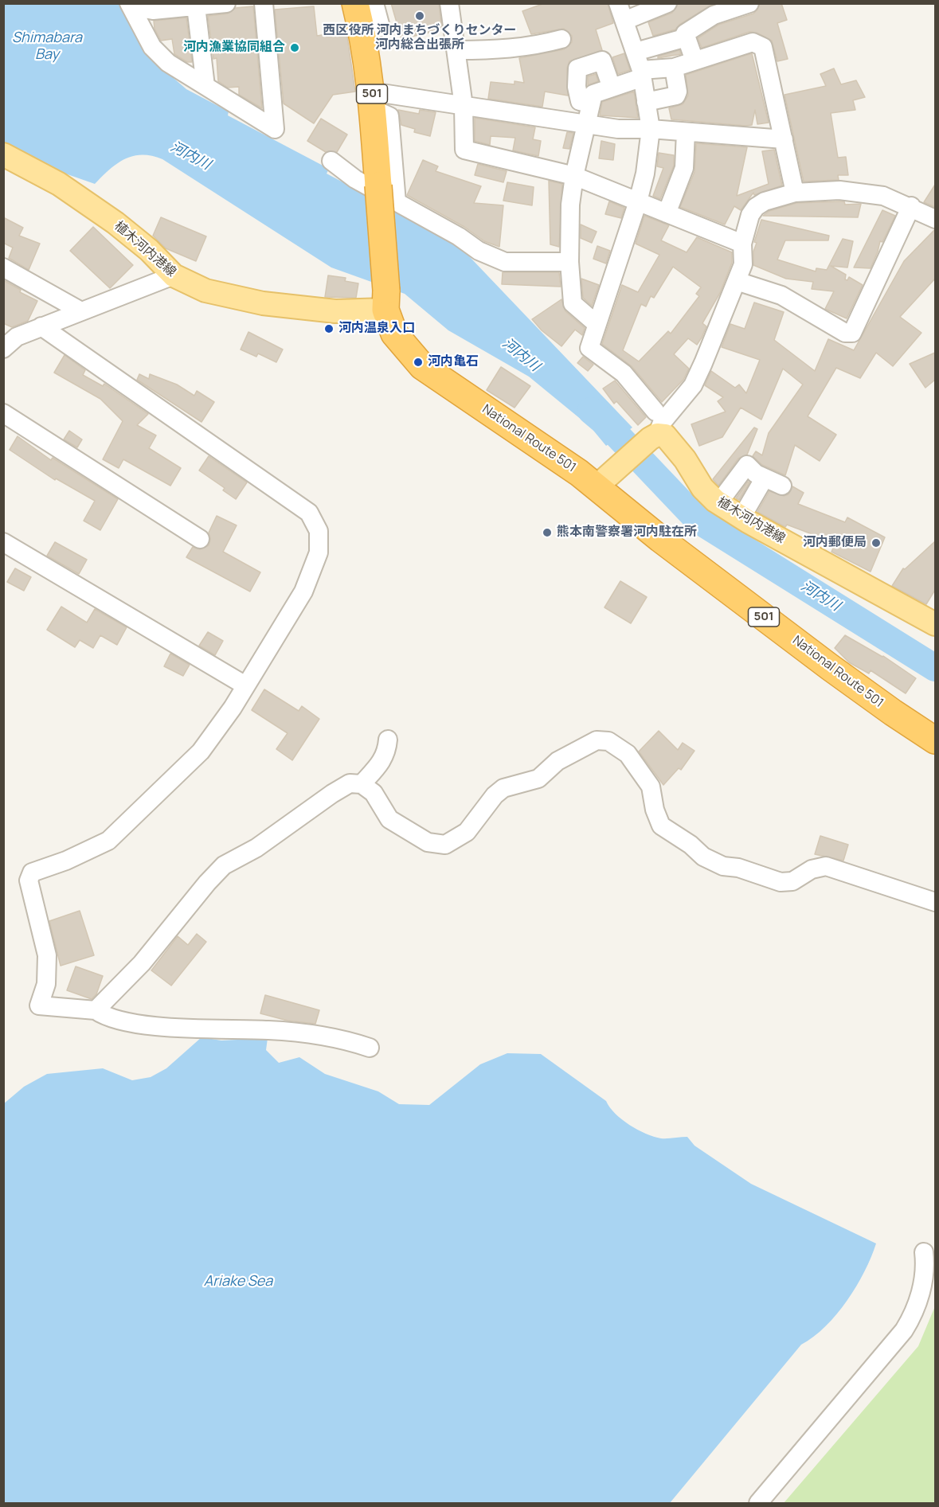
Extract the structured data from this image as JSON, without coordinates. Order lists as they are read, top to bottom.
{
  "streets": {
    "highway": ["501", "National Route 501"],
    "main road": ["植木河内港線"]
  },
  "crossings": [
    ["植木河内港線", "National Route 501"]
  ],
  "water": ["Shimabara Bay", "河内川", "Ariake Sea"],
  "places": [
    "西区役所 河内まちづくりセンター 河内総合出張所",
    "河内漁業協同組合",
    "河内温泉入口",
    "河内亀石",
    "熊本南警察署河内駐在所",
    "河内郵便局"
  ]
}
